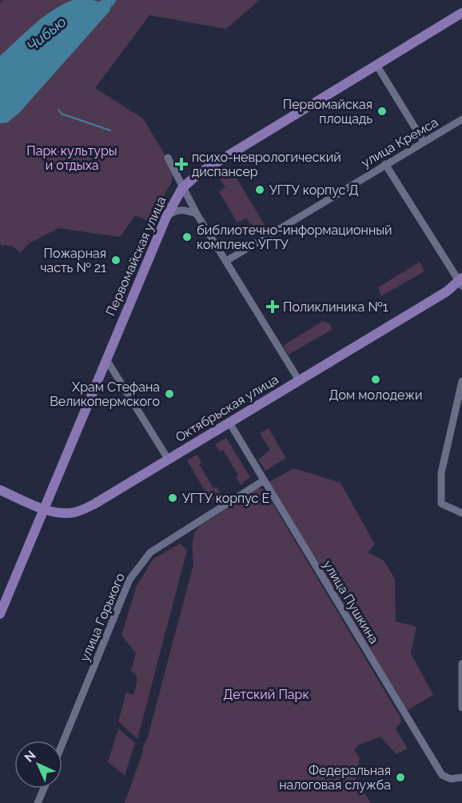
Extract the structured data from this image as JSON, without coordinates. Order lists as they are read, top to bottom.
{
  "streets": {
    "main road": ["Первомайская улица", "Октябрьская улица"],
    "street": ["улица Кремса", "улица Пушкина", "улица Горького"]
  },
  "crossings": [
    ["Первомайская улица", "Октябрьская улица"],
    ["Октябрьская улица", "улица Пушкина"],
    ["улица Пушкина", "улица Горького"]
  ],
  "water": ["Чибью"],
  "parks": ["Парк культуры и отдыха", "Детский Парк"],
  "places": {
    "other": [
      "Первомайская площадь",
      "УГТУ корпус Д",
      "библиотечно-информационный комплекс УГТУ",
      "Пожарная часть № 21",
      "Дом молодежи",
      "Храм Стефана Великопермского",
      "УГТУ корпус Е",
      "Федеральная налоговая служба"
    ],
    "health": ["психо-неврологический диспансер", "Поликлиника №1"]
  },
  "north": "top left"
}
